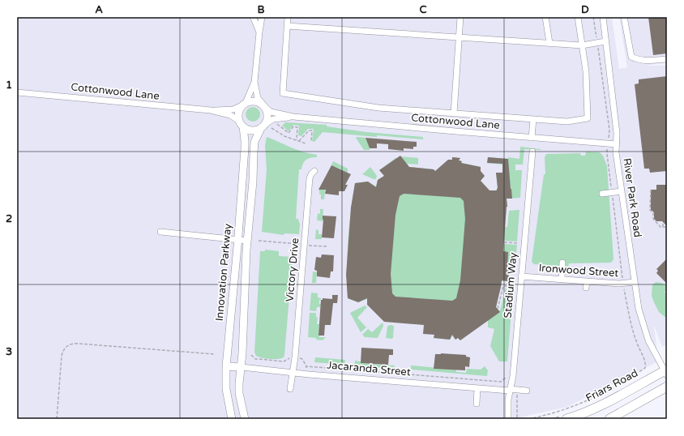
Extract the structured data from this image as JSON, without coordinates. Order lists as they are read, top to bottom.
{
  "streets": {
    "highway": ["Friars Road"],
    "main road": ["Innovation Parkway", "Jacaranda Street"],
    "street": [
      "Cottonwood Lane",
      "River Park Road",
      "Victory Drive",
      "Ironwood Street",
      "Stadium Way"
    ]
  },
  "crossings": [
    ["Cottonwood Lane", "River Park Road"],
    ["Cottonwood Lane", "Innovation Parkway"],
    ["River Park Road", "Ironwood Street"],
    ["River Park Road", "Friars Road"],
    ["Victory Drive", "Jacaranda Street"],
    ["Ironwood Street", "Stadium Way"],
    ["Innovation Parkway", "Jacaranda Street"],
    ["Stadium Way", "Jacaranda Street"]
  ],
  "grid": {
    "columns": [
      "A",
      "B",
      "C",
      "D"
    ],
    "rows": ["1", "2", "3"]
  }
}
